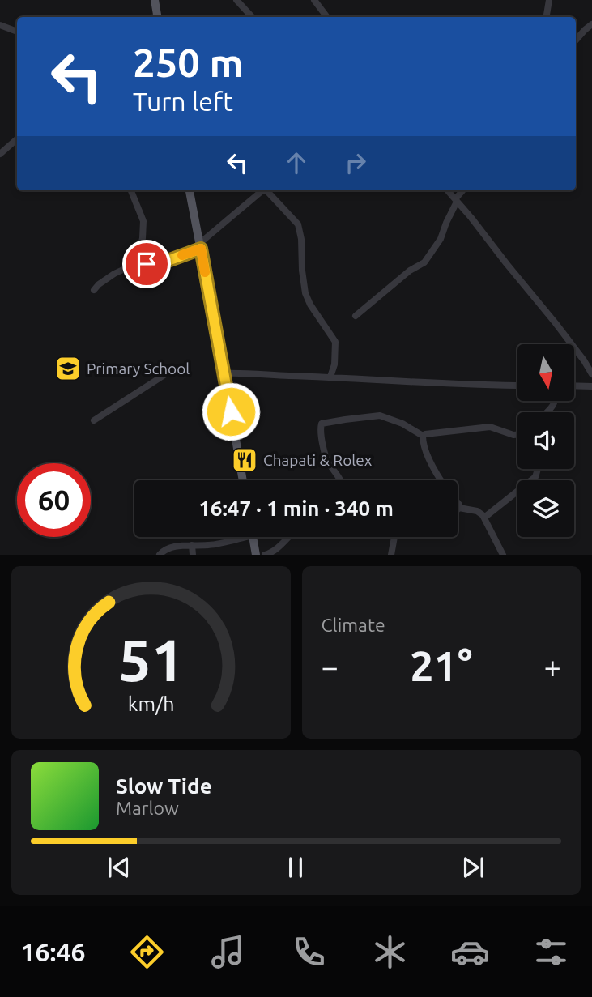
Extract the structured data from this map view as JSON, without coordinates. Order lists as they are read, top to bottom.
{
  "places": {
    "school or university": ["Primary School"],
    "restaurant": ["Chapati & Rolex"]
  },
  "north": "bottom",
  "page": {
    "turn": ["250 m", "Turn left"],
    "limit": "60",
    "trip": "16:47 · 1 min · 340 m",
    "tile": "Climate",
    "heat": ["−", "21°", "+"],
    "song": ["Slow Tide", "Marlow"],
    "tabs": "16:46",
    "gauge": ["51", "km/h"]
  }
}
